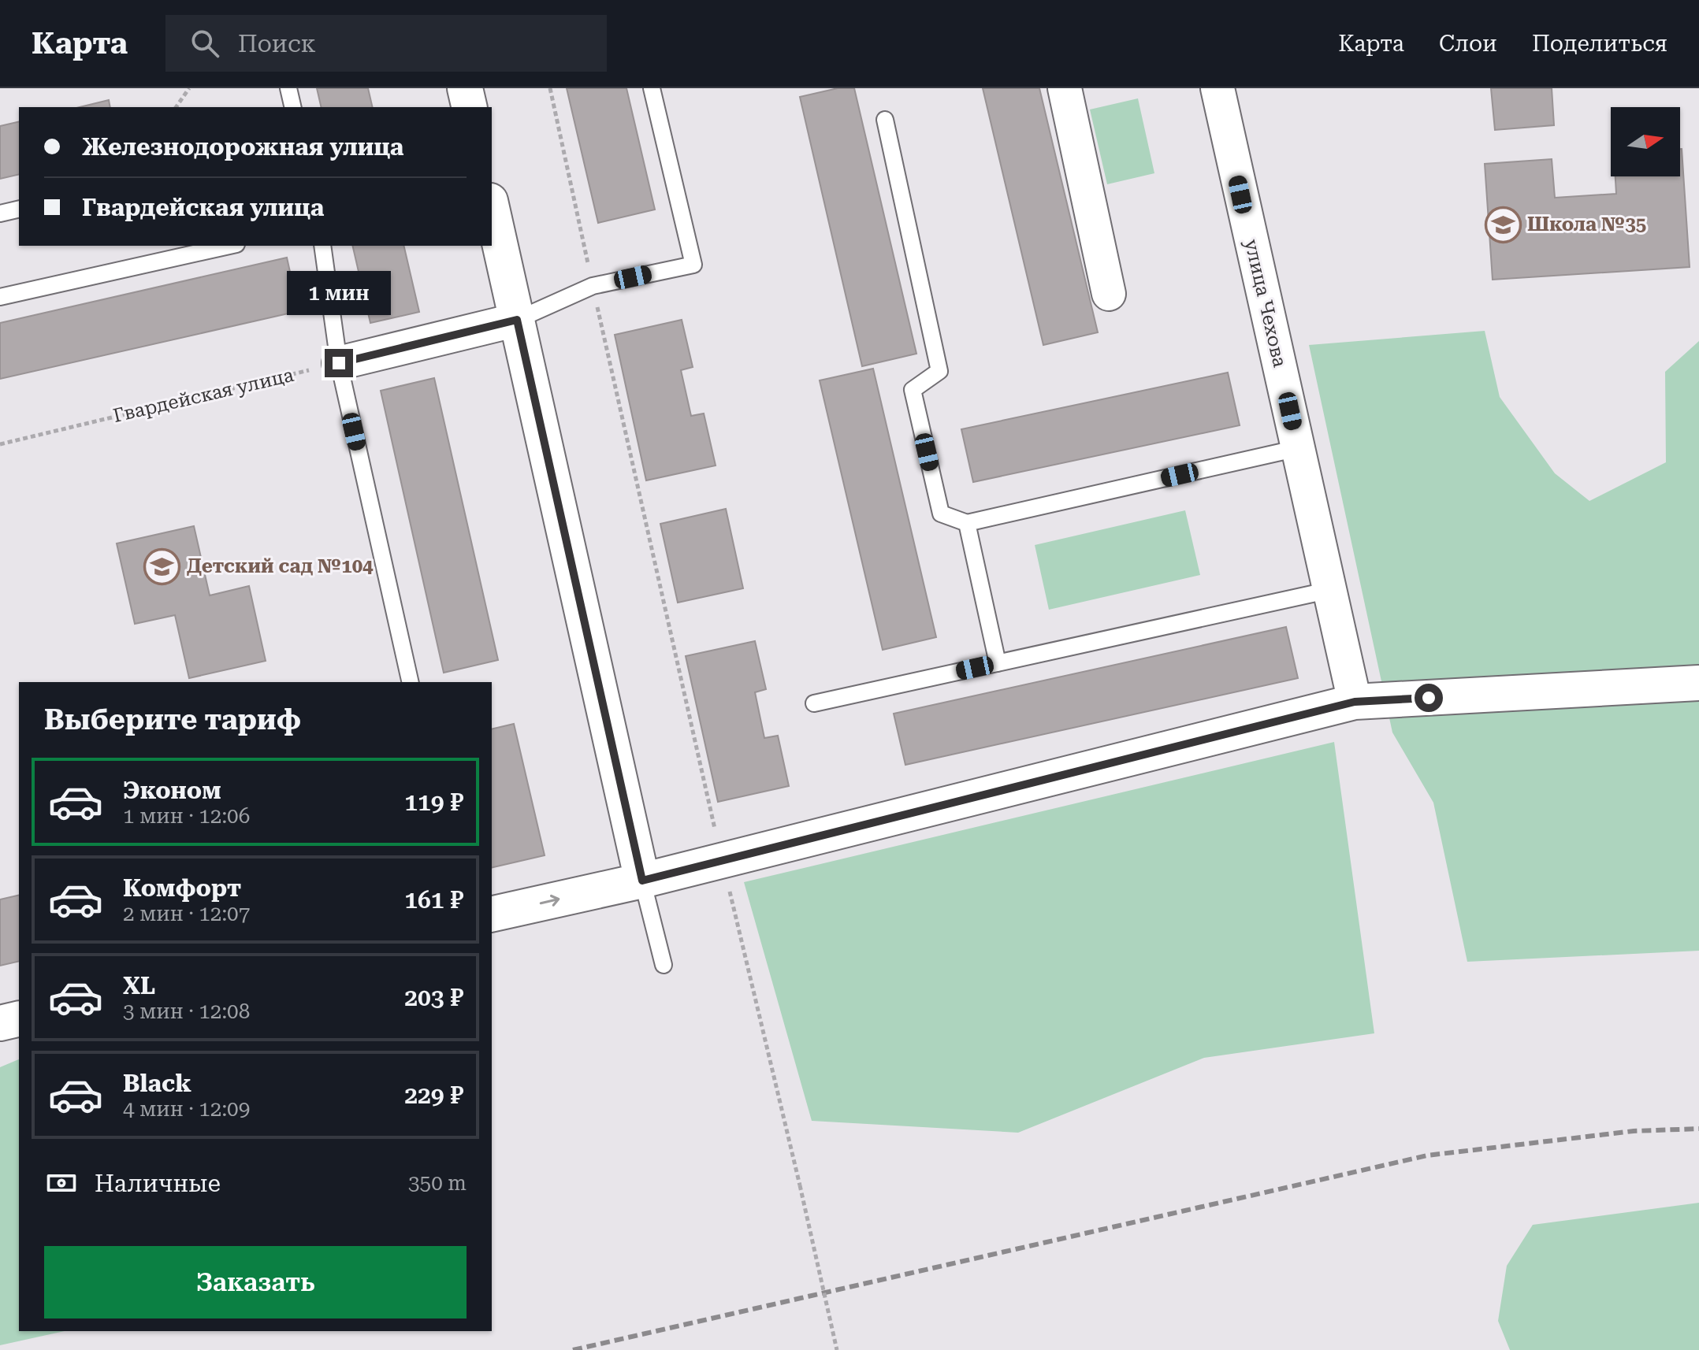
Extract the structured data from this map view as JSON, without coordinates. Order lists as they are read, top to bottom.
{
  "streets": {
    "street": ["улица Чехова"],
    "path": ["Гвардейская улица"]
  },
  "places": {
    "school or university": ["Школа №35", "Детский сад №104"]
  },
  "north": "right",
  "page": {
    "header": "Карта",
    "search": "Поиск",
    "nav": ["Карта", "Слои", "Поделиться"],
    "banner": ["Железнодорожная улица", "Гвардейская улица"],
    "bubble": "1 мин",
    "heading": "Выберите тариф",
    "list": [
      {
        "name": "Эконом",
        "note": "1 мин · 12:06",
        "value": "119 ₽"
      },
      {
        "name": "Комфорт",
        "note": "2 мин · 12:07",
        "value": "161 ₽"
      },
      {
        "name": "XL",
        "note": "3 мин · 12:08",
        "value": "203 ₽"
      },
      {
        "name": "Black",
        "note": "4 мин · 12:09",
        "value": "229 ₽"
      }
    ],
    "pay": ["Наличные", "350 m"],
    "buttons": "Заказать"
  }
}
